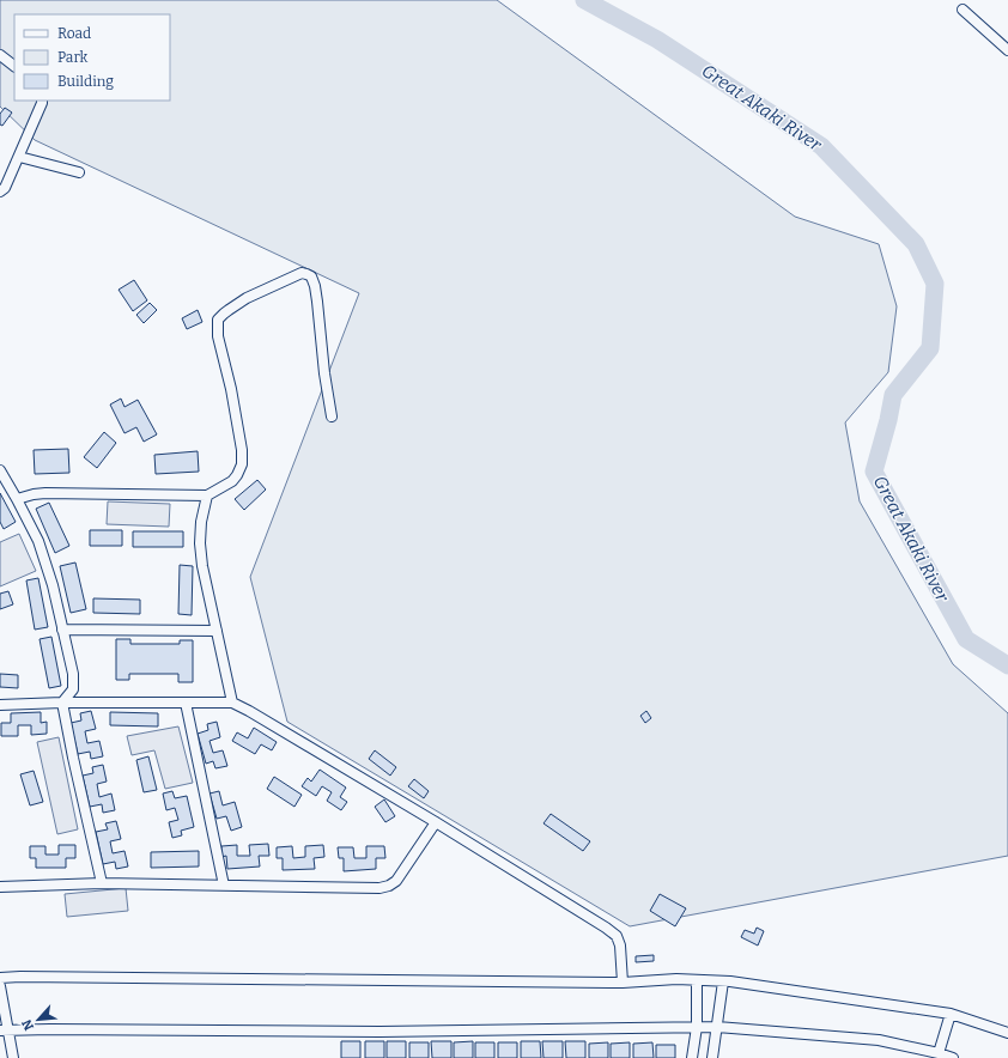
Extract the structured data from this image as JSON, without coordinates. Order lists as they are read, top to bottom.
{
  "water": ["Great Akaki River"],
  "legend": ["Road", "Park", "Building"],
  "north": "bottom left"
}
